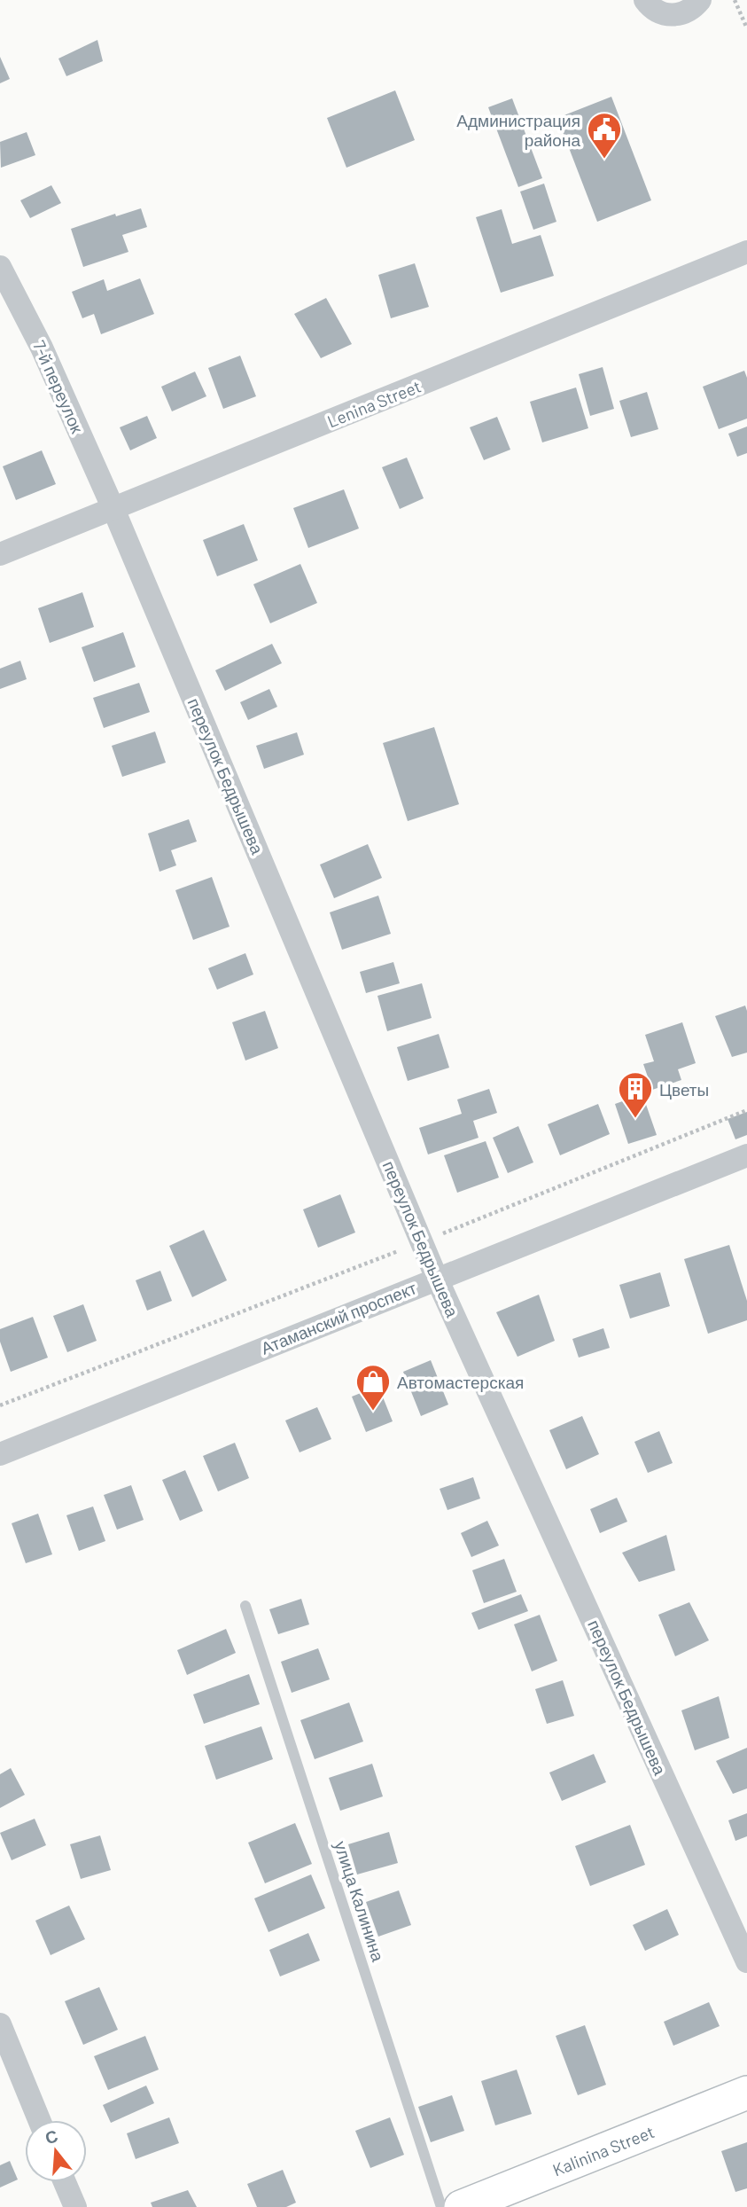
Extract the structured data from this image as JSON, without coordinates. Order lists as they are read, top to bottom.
{
  "streets": {
    "main road": ["Kalinina Street"],
    "street": [
      "7-й переулок",
      "Lenina Street",
      "переулок Бедрышева",
      "Атаманский проспект"
    ],
    "lane": ["улица Калинина"]
  },
  "crossings": [
    ["7-й переулок", "Lenina Street"],
    ["7-й переулок", "переулок Бедрышева"],
    ["Lenina Street", "переулок Бедрышева"],
    ["переулок Бедрышева", "Атаманский проспект"]
  ],
  "places": {
    "public building": ["Администрация района"],
    "building": ["Цветы"],
    "shop": ["Автомастерская"]
  },
  "north": "top"
}
